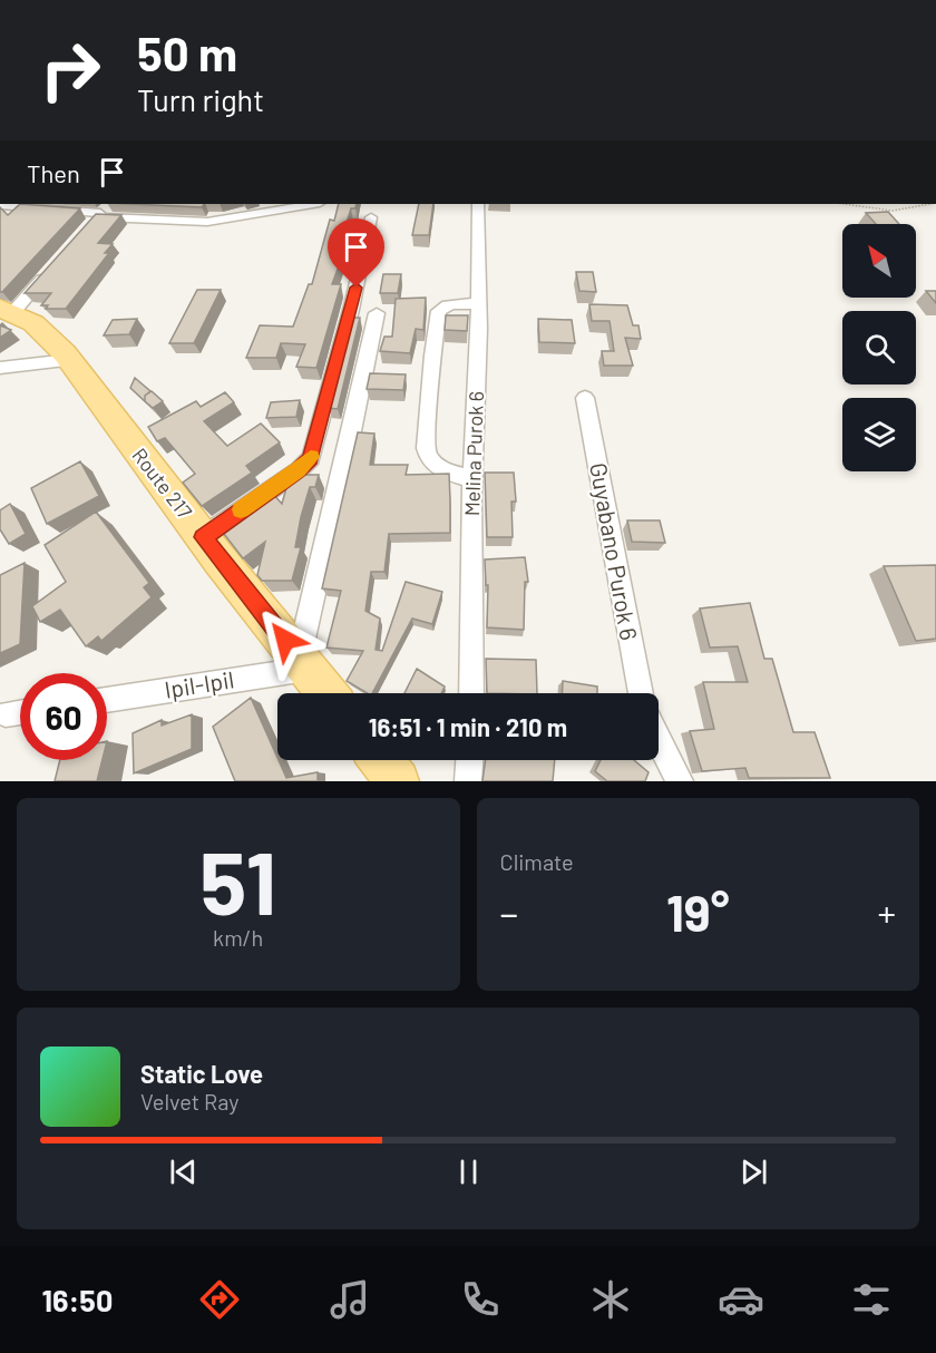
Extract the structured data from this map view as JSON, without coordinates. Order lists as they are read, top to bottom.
{
  "streets": {
    "main road": ["Route 217"],
    "street": ["Melina Purok 6", "Guyabano Purok 6", "Ipil-Ipil"]
  },
  "crossings": [
    ["Route 217", "Ipil-Ipil"]
  ],
  "north": "top left",
  "page": {
    "turn": ["50 m", "Turn right"],
    "then": "Then",
    "limit": "60",
    "trip": "16:51 · 1 min · 210 m",
    "tile": [
      ["51", "km/h"],
      "Climate"
    ],
    "heat": ["−", "19°", "+"],
    "song": ["Static Love", "Velvet Ray"],
    "tabs": "16:50"
  }
}
